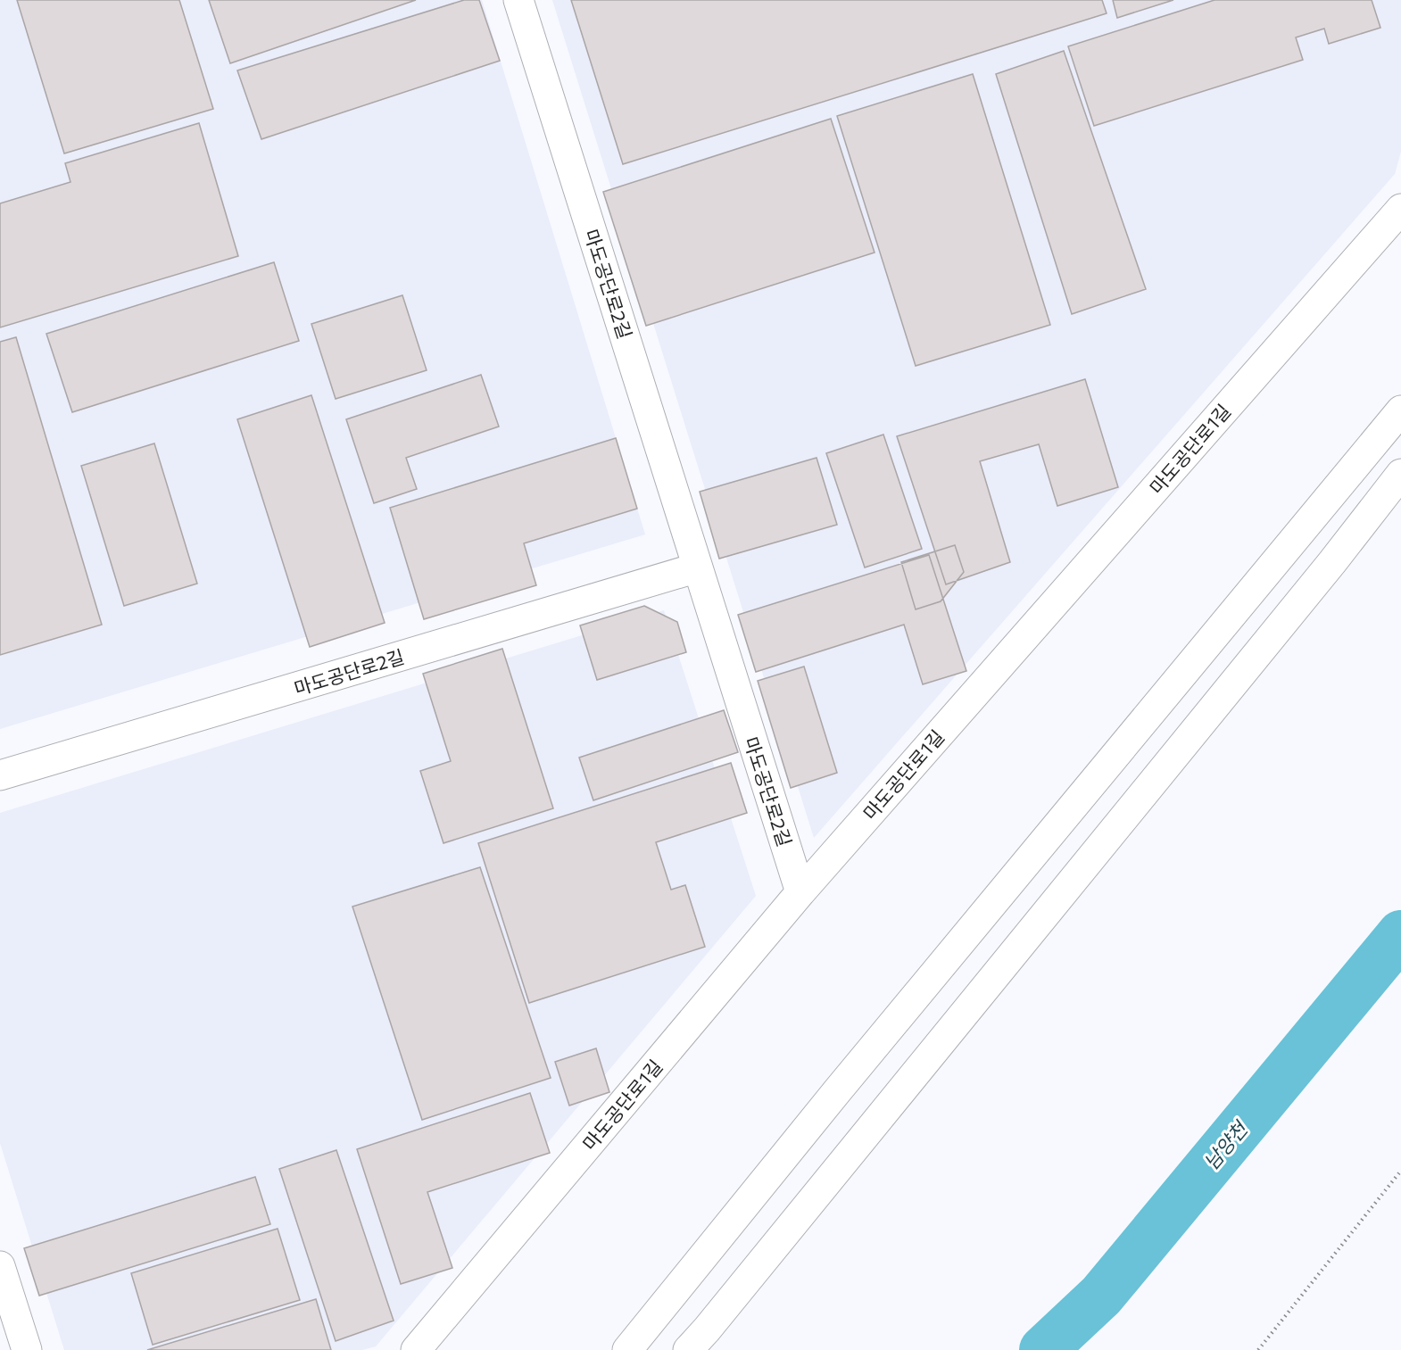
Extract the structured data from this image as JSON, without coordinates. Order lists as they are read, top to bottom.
{
  "streets": {
    "street": ["마도공단로2길", "마도공단로1길"]
  },
  "crossings": [
    ["마도공단로2길", "마도공단로1길"]
  ],
  "water": ["남양천"]
}
